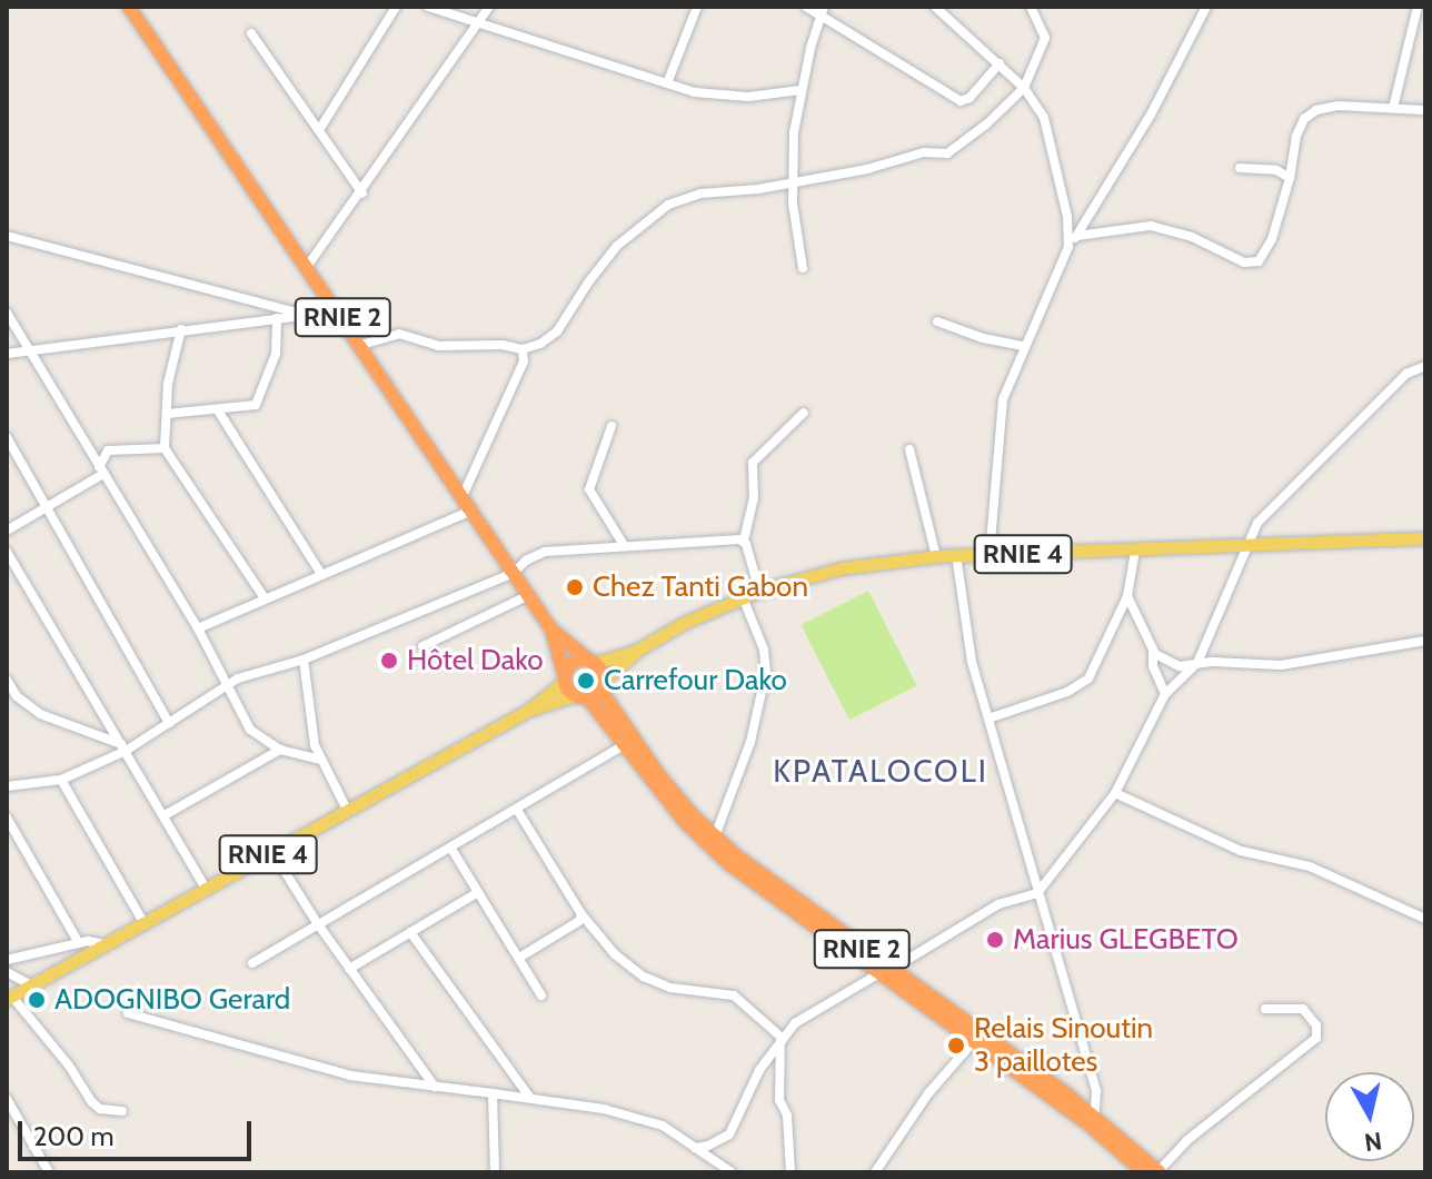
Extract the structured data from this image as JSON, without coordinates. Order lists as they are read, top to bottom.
{
  "streets": {
    "highway": ["RNIE 2"],
    "main road": ["RNIE 4"]
  },
  "crossings": [
    ["RNIE 2", "RNIE 4"]
  ],
  "districts": ["KPATALOCOLI"],
  "places": [
    "Chez Tanti Gabon",
    "Hôtel Dako",
    "Carrefour Dako",
    "Marius GLEGBETO",
    "ADOGNIBO Gerard",
    "Relais Sinoutin 3 paillotes"
  ],
  "scale_bar": "200 m",
  "north": "bottom"
}
